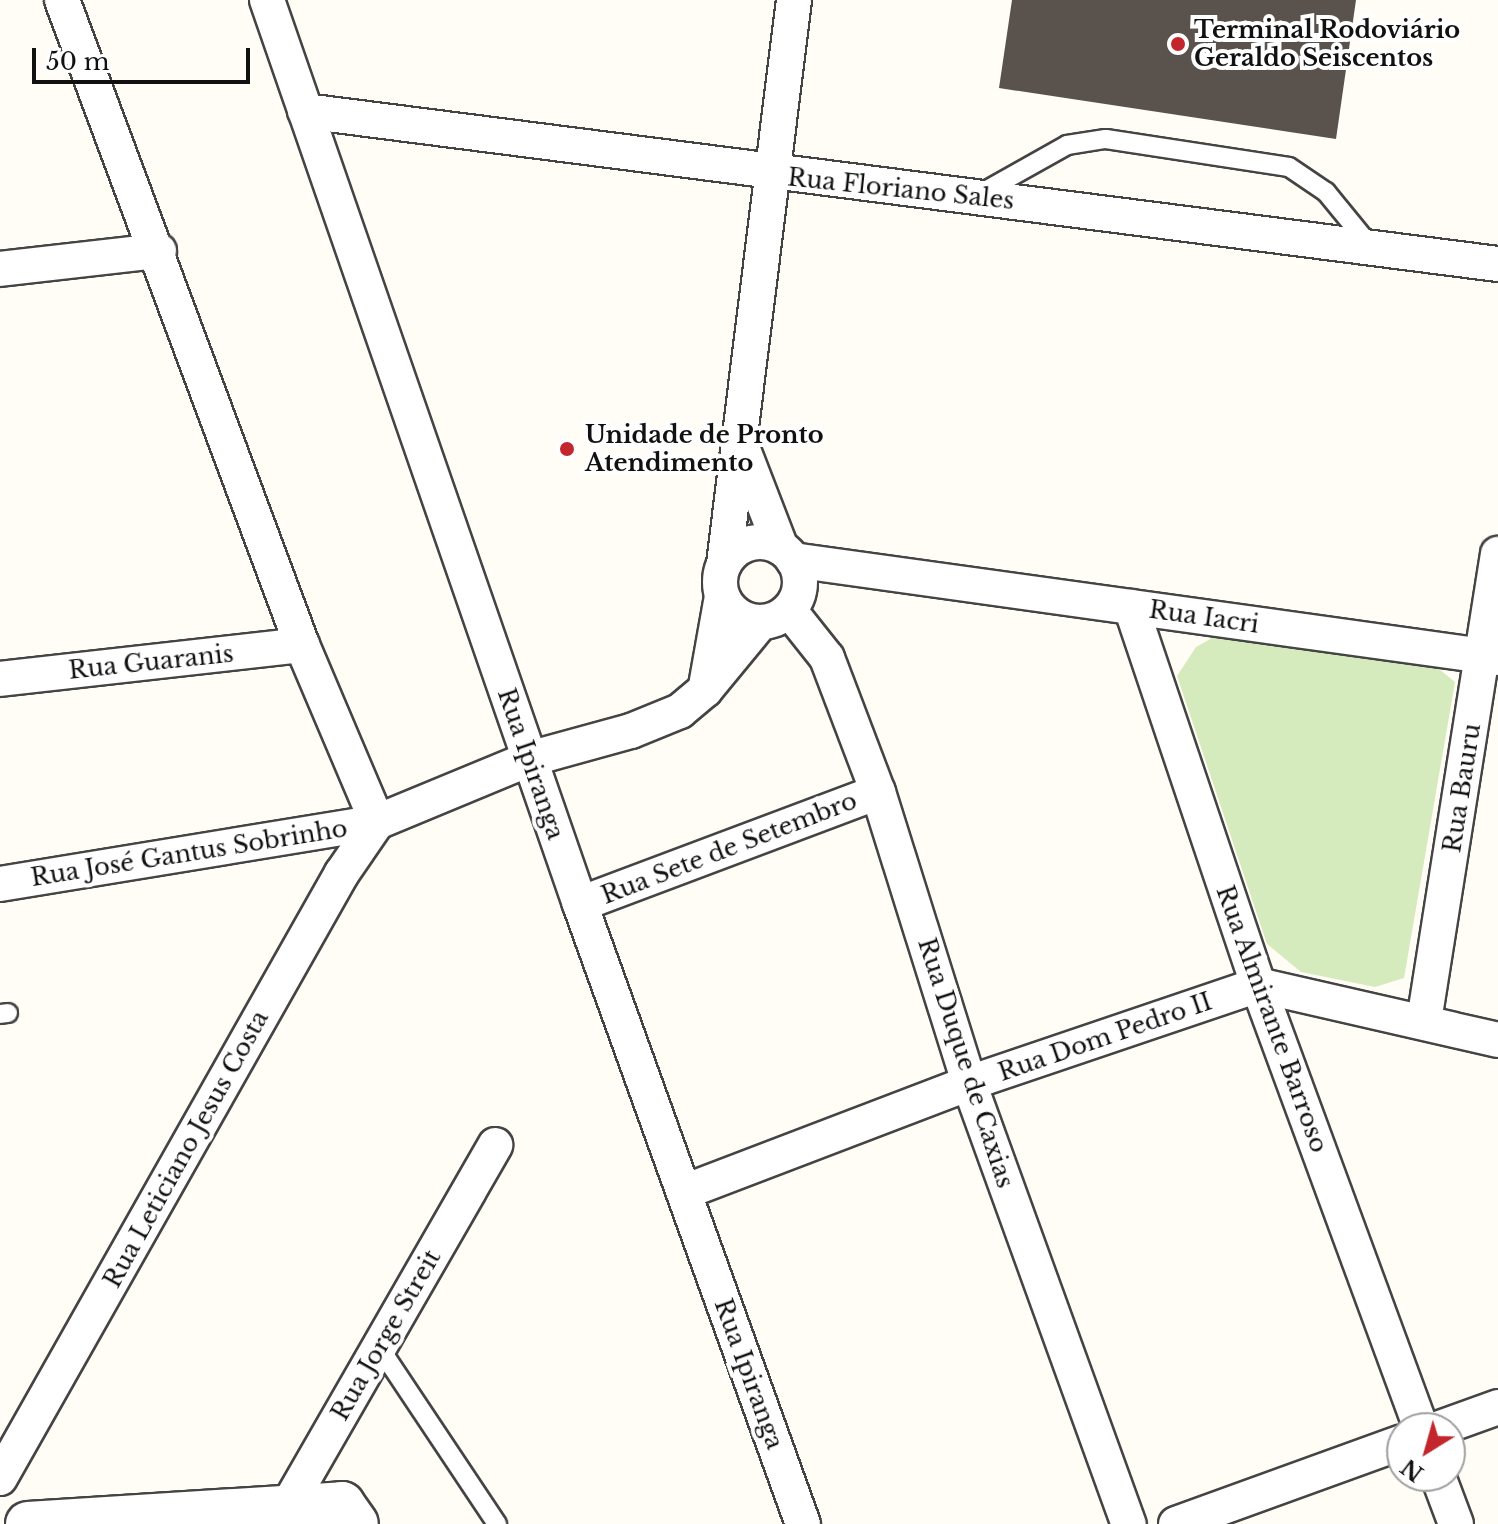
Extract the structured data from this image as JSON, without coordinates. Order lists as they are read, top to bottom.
{
  "streets": {
    "street": [
      "Rua Floriano Sales",
      "Rua Iacri",
      "Rua Guaranis",
      "Rua Ipiranga",
      "Rua Bauru",
      "Rua Sete de Setembro",
      "Rua José Gantus Sobrinho",
      "Rua Almirante Barroso",
      "Rua Dom Pedro II",
      "Rua Duque de Caxias",
      "Rua Leticiano Jesus Costa",
      "Rua Jorge Streit"
    ]
  },
  "crossings": [
    ["Rua Floriano Sales", "Rua Ipiranga"],
    ["Rua Iacri", "Rua Bauru"],
    ["Rua Iacri", "Rua José Gantus Sobrinho"],
    ["Rua Iacri", "Rua Almirante Barroso"],
    ["Rua Iacri", "Rua Duque de Caxias"],
    ["Rua Ipiranga", "Rua Sete de Setembro"],
    ["Rua Ipiranga", "Rua José Gantus Sobrinho"],
    ["Rua Ipiranga", "Rua Dom Pedro II"],
    ["Rua Sete de Setembro", "Rua Duque de Caxias"],
    ["Rua José Gantus Sobrinho", "Rua Duque de Caxias"],
    ["Rua José Gantus Sobrinho", "Rua Leticiano Jesus Costa"],
    ["Rua Almirante Barroso", "Rua Dom Pedro II"],
    ["Rua Dom Pedro II", "Rua Duque de Caxias"]
  ],
  "places": ["Terminal Rodoviário Geraldo Seiscentos", "Unidade de Pronto Atendimento"],
  "scale_bar": "50 m",
  "north": "bottom left"
}
